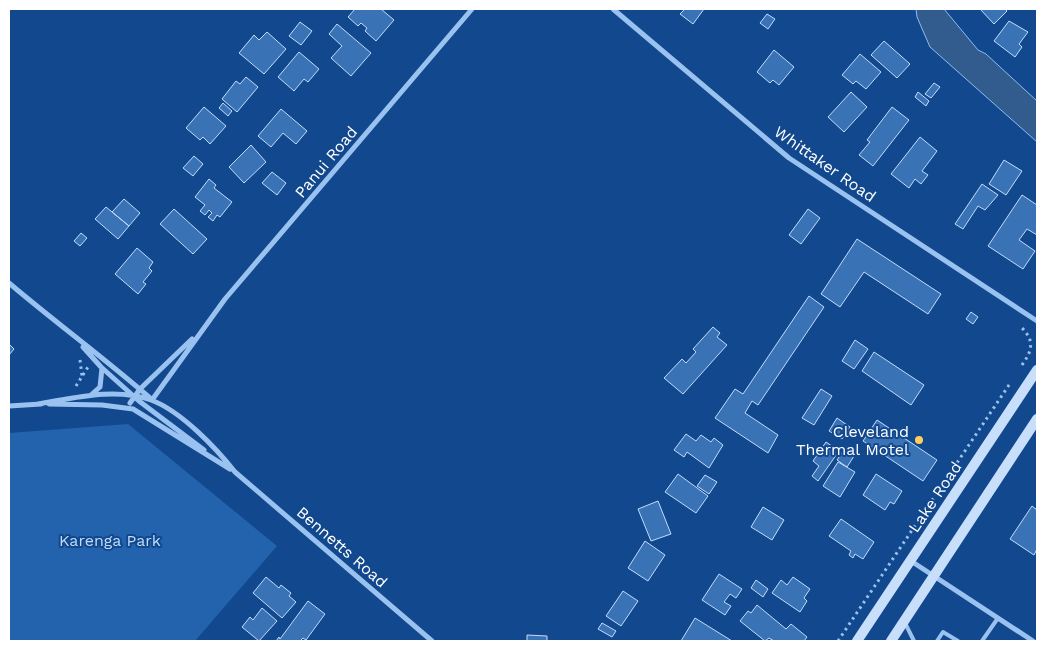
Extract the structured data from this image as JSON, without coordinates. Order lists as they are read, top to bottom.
{
  "streets": {
    "main road": ["Lake Road"],
    "street": ["Panui Road", "Whittaker Road", "Bennetts Road"]
  },
  "crossings": [
    ["Panui Road", "Bennetts Road"]
  ],
  "parks": ["Karenga Park"],
  "places": ["Cleveland Thermal Motel"]
}
